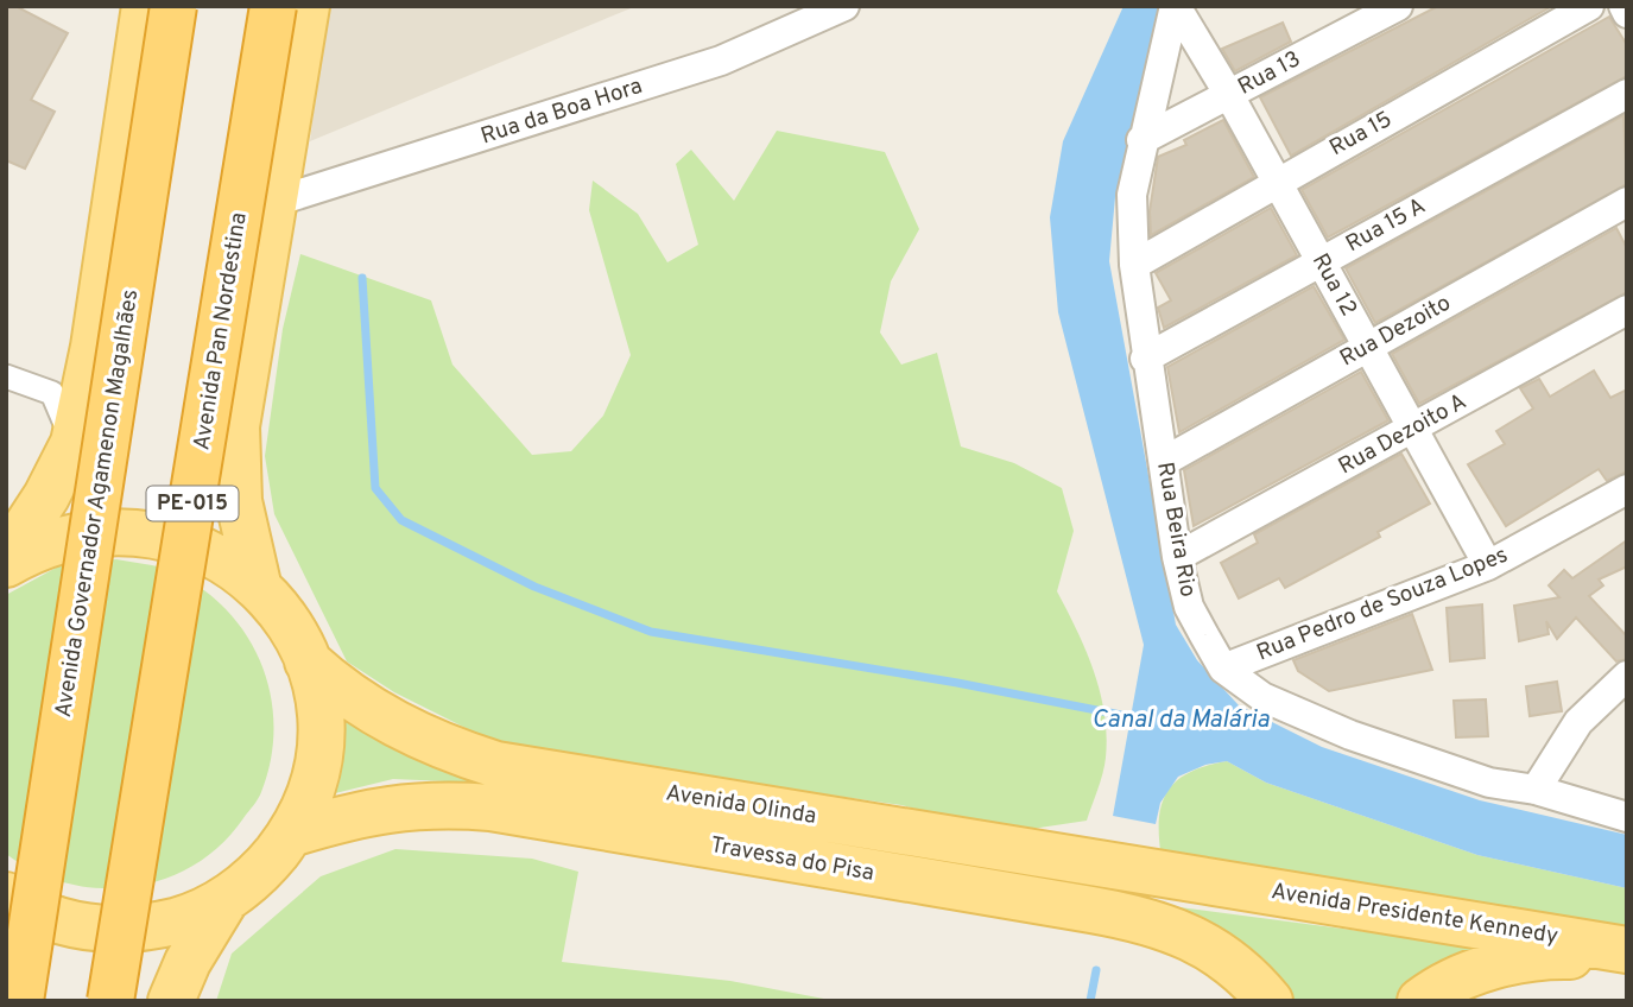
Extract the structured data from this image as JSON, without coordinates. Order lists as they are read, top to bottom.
{
  "streets": {
    "highway": ["Avenida Pan Nordestina", "Avenida Governador Agamenon Magalhães", "PE-015"],
    "main road": ["Avenida Olinda", "Travessa do Pisa", "Avenida Presidente Kennedy"],
    "street": [
      "Rua 13",
      "Rua da Boa Hora",
      "Rua 15",
      "Rua 15 A",
      "Rua 12",
      "Rua Dezoito",
      "Rua Dezoito A",
      "Rua Beira Rio",
      "Rua Pedro de Souza Lopes"
    ]
  },
  "crossings": [
    ["Rua 13", "Rua 12"],
    ["Rua 13", "Rua Beira Rio"],
    ["Rua da Boa Hora", "Avenida Pan Nordestina"],
    ["Rua 15", "Rua 12"],
    ["Rua 15", "Rua Beira Rio"],
    ["Rua 15 A", "Rua 12"],
    ["Rua 15 A", "Rua Beira Rio"],
    ["Rua 12", "Rua Dezoito"],
    ["Rua 12", "Rua Dezoito A"],
    ["Rua 12", "Rua Beira Rio"],
    ["Rua 12", "Rua Pedro de Souza Lopes"],
    ["Rua Dezoito", "Rua Beira Rio"],
    ["Rua Dezoito A", "Rua Beira Rio"],
    ["Rua Beira Rio", "Rua Pedro de Souza Lopes"],
    ["Avenida Olinda", "Avenida Presidente Kennedy"]
  ],
  "water": ["Canal da Malária"]
}
